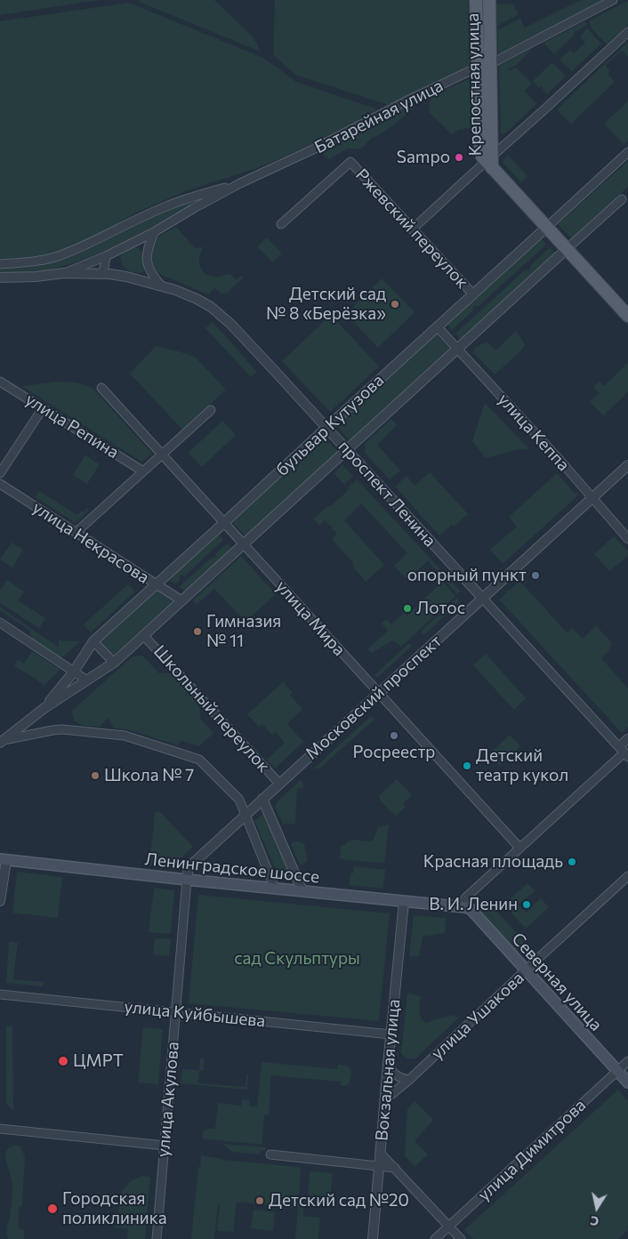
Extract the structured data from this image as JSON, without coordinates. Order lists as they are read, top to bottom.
{
  "streets": {
    "main road": ["Крепостная улица", "Ленинградское шоссе", "Северная улица"],
    "street": [
      "Батарейная улица",
      "Ржевский переулок",
      "бульвар Кутузова",
      "улица Репина",
      "улица Кеппа",
      "проспект Ленина",
      "улица Некрасова",
      "улица Мира",
      "Московский проспект",
      "Школьный переулок",
      "улица Куйбышева",
      "улица Ушакова",
      "Вокзальная улица",
      "улица Акулова",
      "улица Димитрова"
    ]
  },
  "crossings": [
    ["Крепостная улица", "Батарейная улица"],
    ["Крепостная улица", "бульвар Кутузова"],
    ["Батарейная улица", "проспект Ленина"],
    ["Ржевский переулок", "бульвар Кутузова"],
    ["бульвар Кутузова", "улица Кеппа"],
    ["бульвар Кутузова", "проспект Ленина"],
    ["бульвар Кутузова", "улица Некрасова"],
    ["бульвар Кутузова", "улица Мира"],
    ["бульвар Кутузова", "Школьный переулок"],
    ["улица Кеппа", "Московский проспект"],
    ["проспект Ленина", "Московский проспект"],
    ["улица Мира", "Московский проспект"],
    ["Московский проспект", "Школьный переулок"],
    ["Московский проспект", "Ленинградское шоссе"],
    ["Московский проспект", "улица Акулова"],
    ["Ленинградское шоссе", "Северная улица"],
    ["Ленинградское шоссе", "Вокзальная улица"],
    ["Ленинградское шоссе", "улица Акулова"],
    ["Северная улица", "улица Ушакова"],
    ["Северная улица", "улица Димитрова"],
    ["улица Куйбышева", "Вокзальная улица"],
    ["улица Куйбышева", "улица Акулова"],
    ["улица Ушакова", "Вокзальная улица"]
  ],
  "parks": ["сад Скульптуры"],
  "places": [
    "Sampo",
    "Детский сад № 8 «Берёзка»",
    "опорный пункт",
    "Лотос",
    "Гимназия № 11",
    "Росреестр",
    "Детский театр кукол",
    "Школа № 7",
    "Красная площадь",
    "В. И. Ленин",
    "ЦМРТ",
    "Детский сад №20",
    "Городская поликлиника"
  ],
  "north": "bottom"
}
